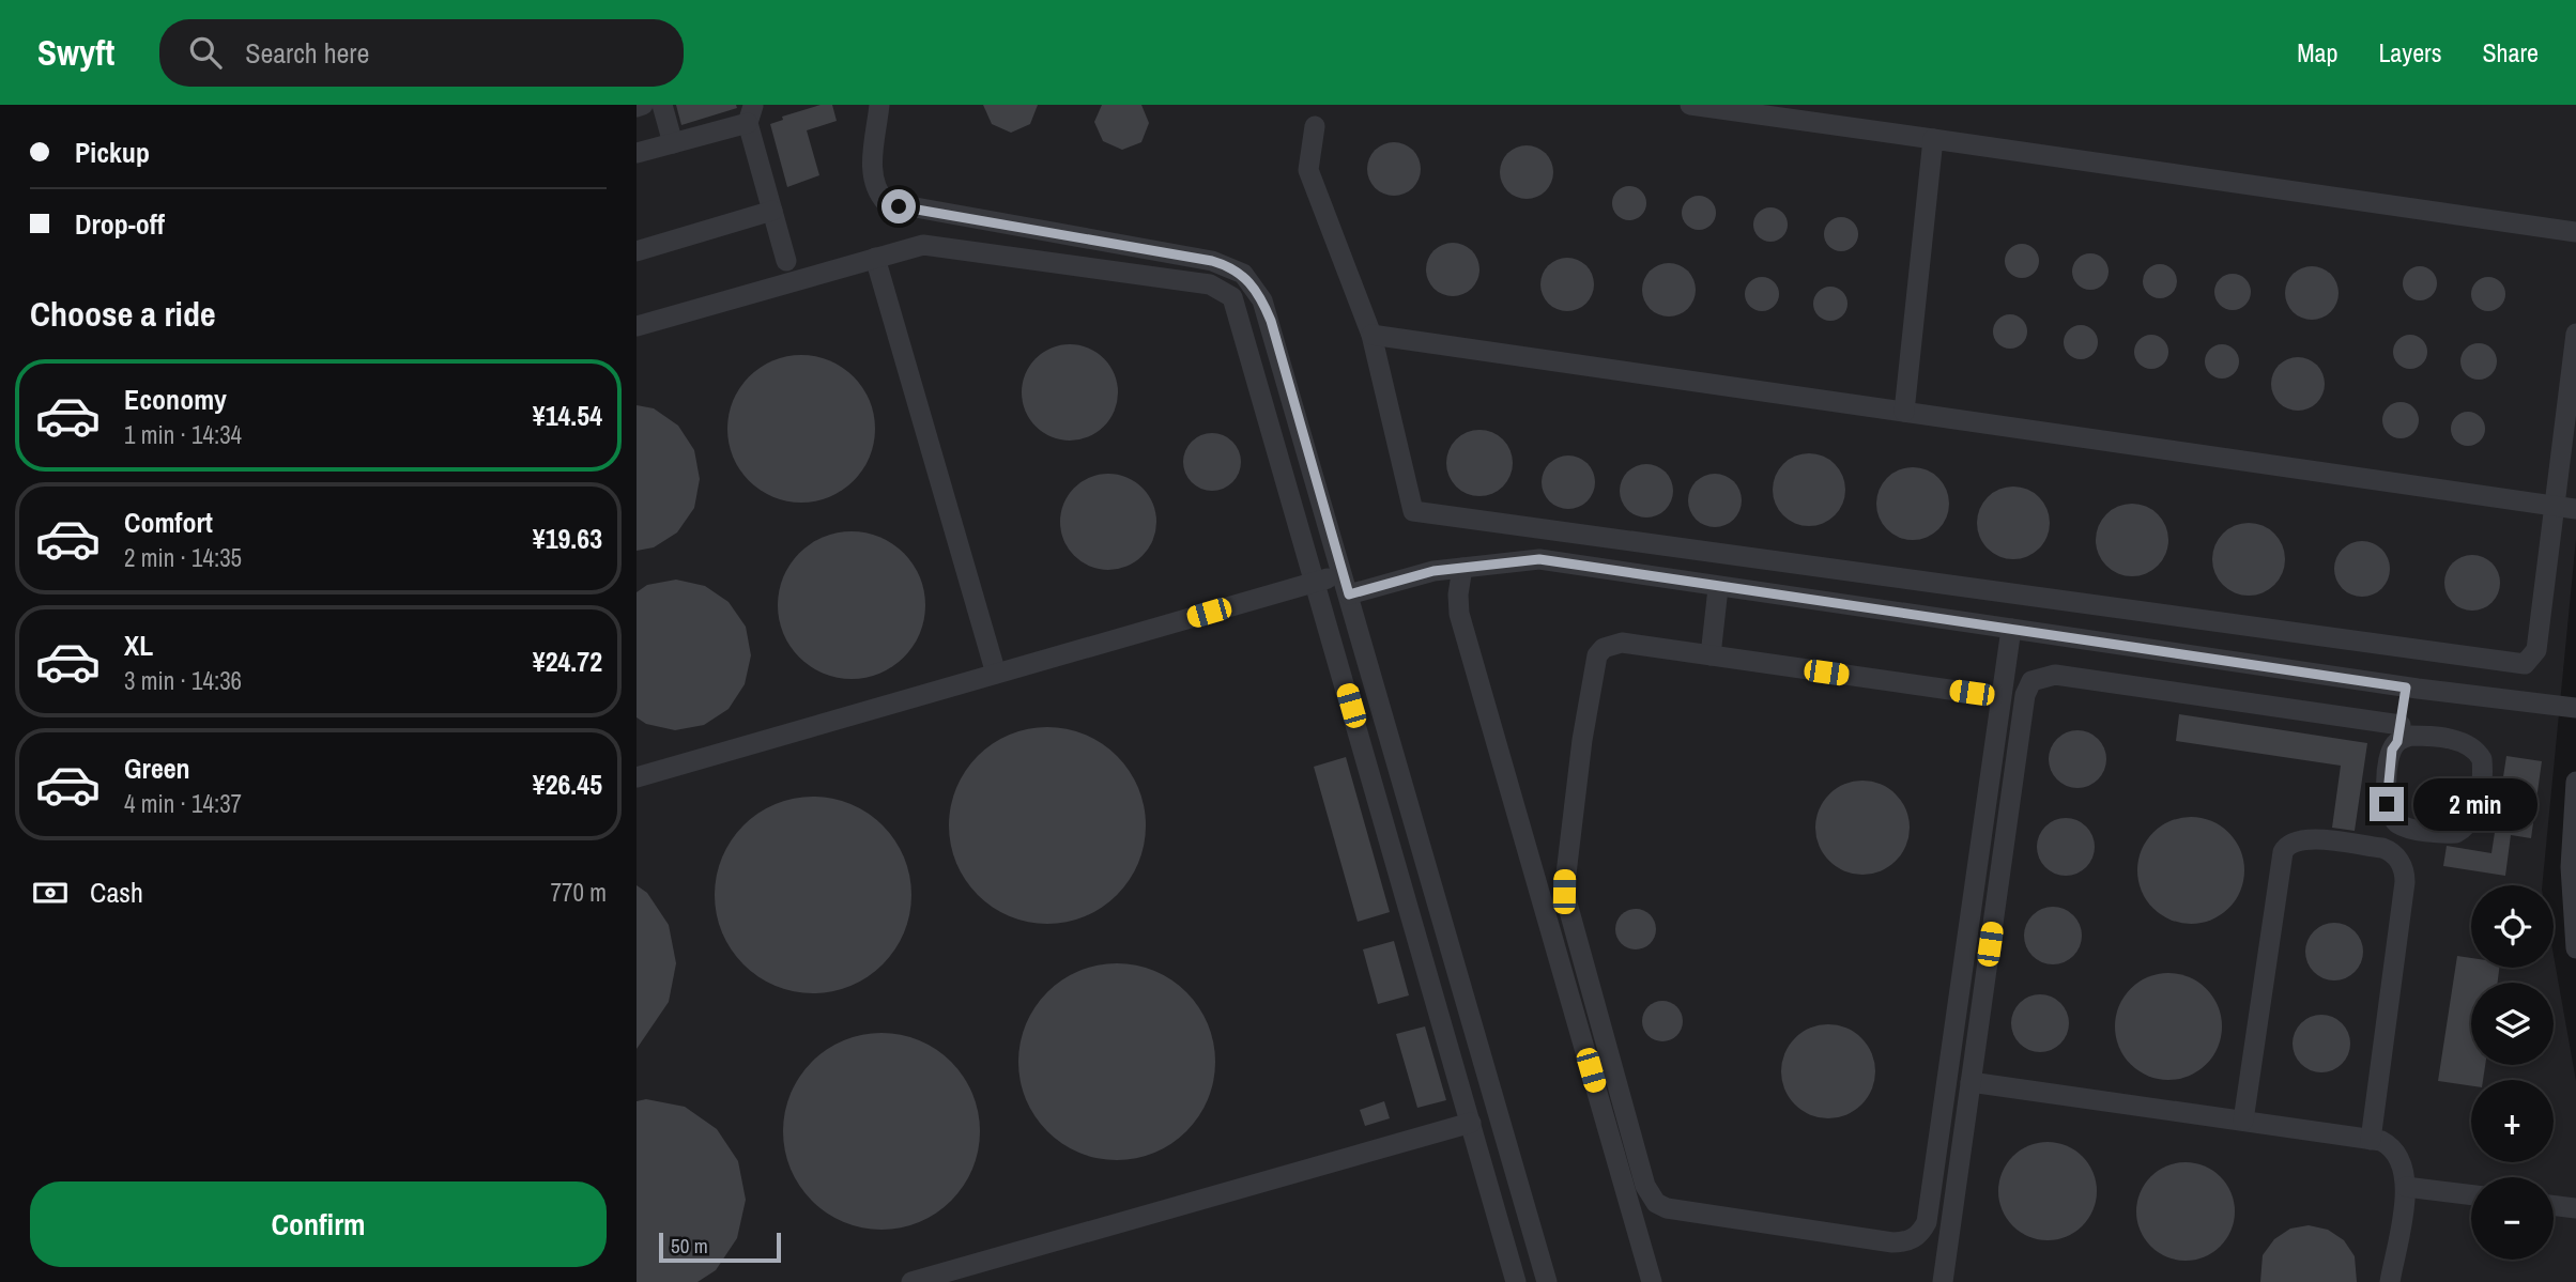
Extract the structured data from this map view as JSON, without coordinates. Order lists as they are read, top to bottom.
{
  "scale_bar": "50 m",
  "page": {
    "header": "Swyft",
    "search": "Search here",
    "nav": ["Map", "Layers", "Share"],
    "banner": ["Pickup", "Drop-off"],
    "heading": "Choose a ride",
    "list": [
      {
        "name": "Economy",
        "note": "1 min · 14:34",
        "value": "¥14.54"
      },
      {
        "name": "Comfort",
        "note": "2 min · 14:35",
        "value": "¥19.63"
      },
      {
        "name": "XL",
        "note": "3 min · 14:36",
        "value": "¥24.72"
      },
      {
        "name": "Green",
        "note": "4 min · 14:37",
        "value": "¥26.45"
      }
    ],
    "bubble": "2 min",
    "pay": ["Cash", "770 m"],
    "map_buttons": ["+", "−"],
    "buttons": "Confirm",
    "scale": "50 m"
  }
}
